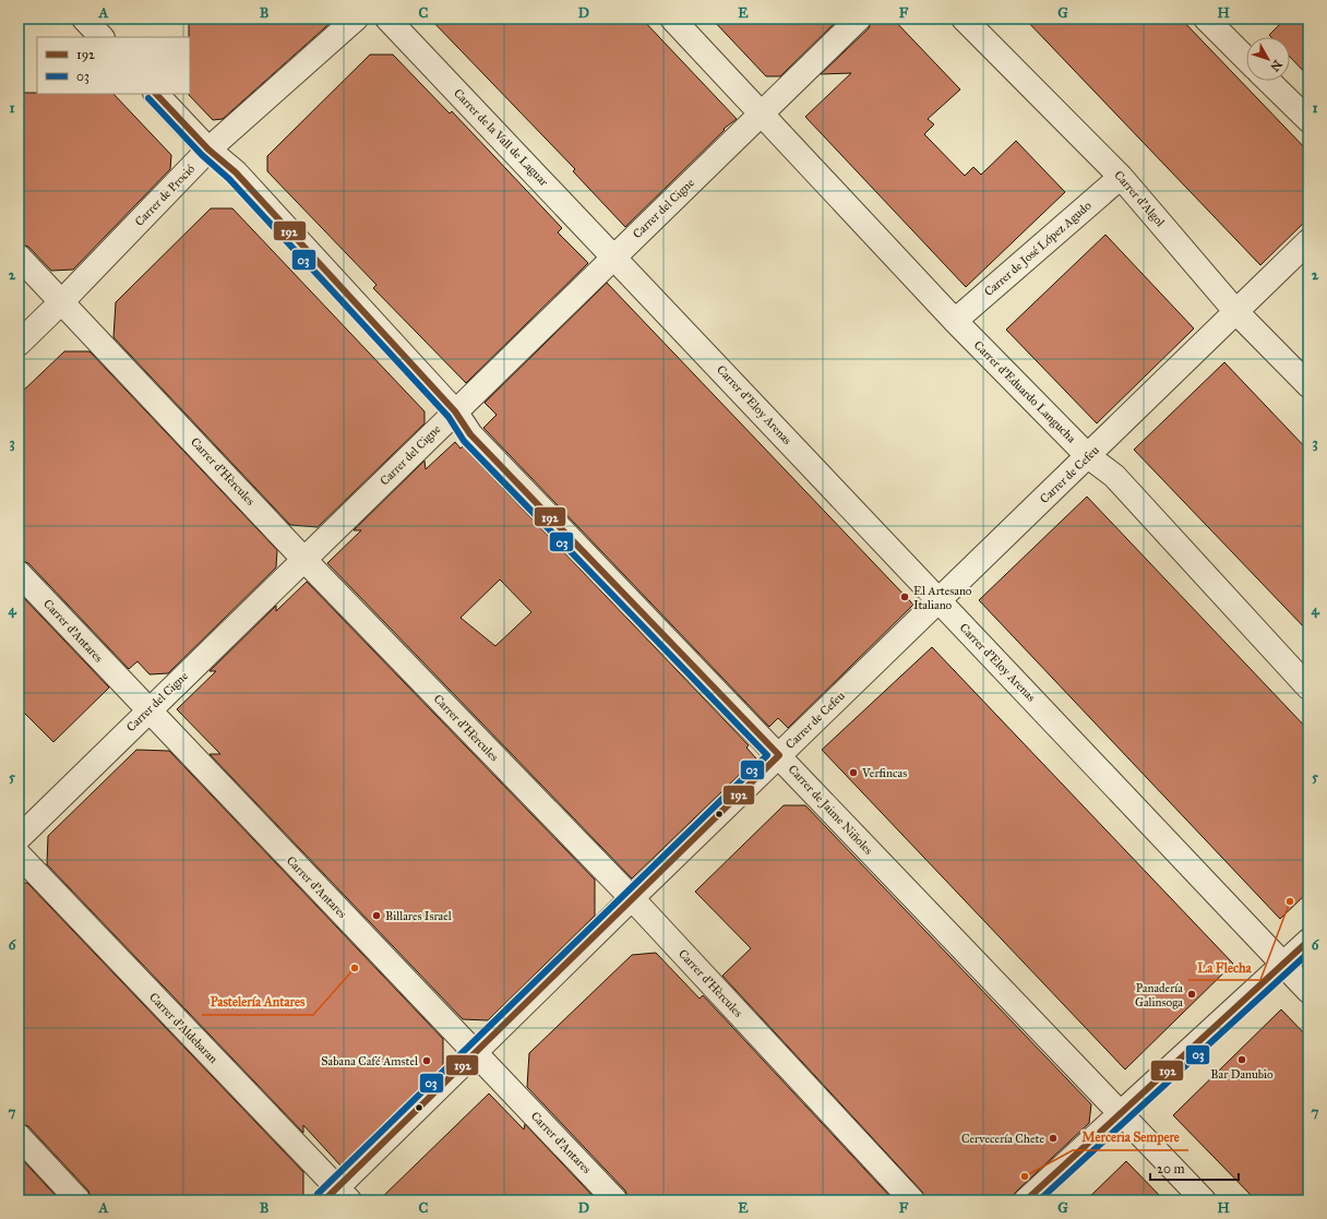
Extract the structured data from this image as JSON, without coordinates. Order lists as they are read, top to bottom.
{
  "streets": {
    "street": [
      "Carrer de la Vall de Laguar",
      "Carrer de Proció",
      "Carrer d'Algol",
      "Carrer del Cigne",
      "Carrer de José López Agudo",
      "Carrer d'Eduardo Langucha",
      "Carrer d'Eloy Arenas",
      "Carrer d'Hèrcules",
      "Carrer de Cefeu",
      "Carrer d'Antares",
      "Carrer de Jaime Niñoles",
      "Carrer d'Aldebaran"
    ]
  },
  "crossings": [
    ["Carrer de la Vall de Laguar", "Carrer del Cigne"],
    ["Carrer de la Vall de Laguar", "Carrer d'Eloy Arenas"],
    ["Carrer de Proció", "Carrer d'Hèrcules"],
    ["Carrer de Proció", "Carrer de Jaime Niñoles"],
    ["Carrer d'Algol", "Carrer de José López Agudo"],
    ["Carrer d'Algol", "Carrer de Cefeu"],
    ["Carrer del Cigne", "Carrer d'Eduardo Langucha"],
    ["Carrer del Cigne", "Carrer d'Eloy Arenas"],
    ["Carrer del Cigne", "Carrer d'Hèrcules"],
    ["Carrer del Cigne", "Carrer d'Antares"],
    ["Carrer del Cigne", "Carrer de Jaime Niñoles"],
    ["Carrer de José López Agudo", "Carrer d'Eduardo Langucha"],
    ["Carrer d'Eduardo Langucha", "Carrer de Cefeu"],
    ["Carrer d'Eloy Arenas", "Carrer de Cefeu"],
    ["Carrer d'Hèrcules", "Carrer de Cefeu"],
    ["Carrer de Cefeu", "Carrer d'Antares"],
    ["Carrer de Cefeu", "Carrer de Jaime Niñoles"],
    ["Carrer de Cefeu", "Carrer d'Aldebaran"]
  ],
  "places": [
    "El Artesano Italiano",
    "Verfincas",
    "La Flecha",
    "Billares Israel",
    "Pastelería Antares",
    "Panadería Galinsoga",
    "Bar Danubio",
    "Sabana Café Amstel",
    "Cervecería Chete",
    "Merceria Sempere"
  ],
  "lines": ["transit line 192", "transit line 03"],
  "legend": ["192", "03"],
  "scale_bar": "20 m",
  "north": "bottom right",
  "grid": {
    "columns": [
      "A",
      "B",
      "C",
      "D",
      "E",
      "F",
      "G",
      "H"
    ],
    "rows": [
      "1",
      "2",
      "3",
      "4",
      "5",
      "6",
      "7"
    ]
  }
}
